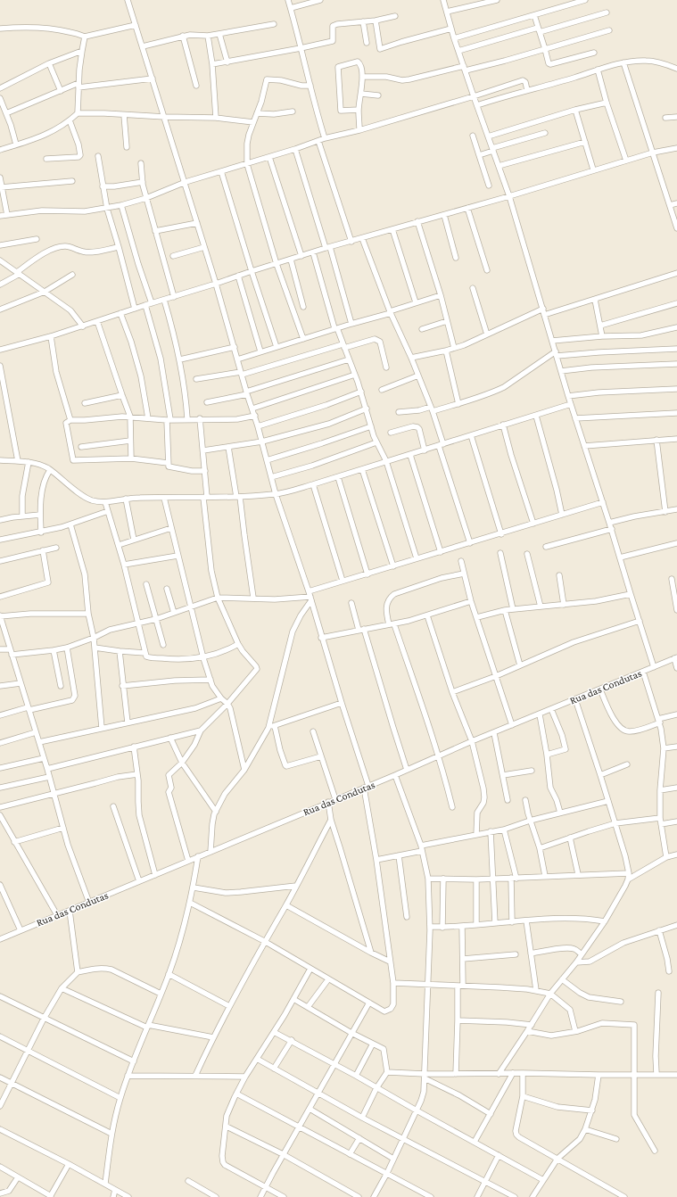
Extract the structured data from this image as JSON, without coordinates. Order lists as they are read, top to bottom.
{
  "streets": {
    "street": ["Rua das Condutas"]
  }
}
